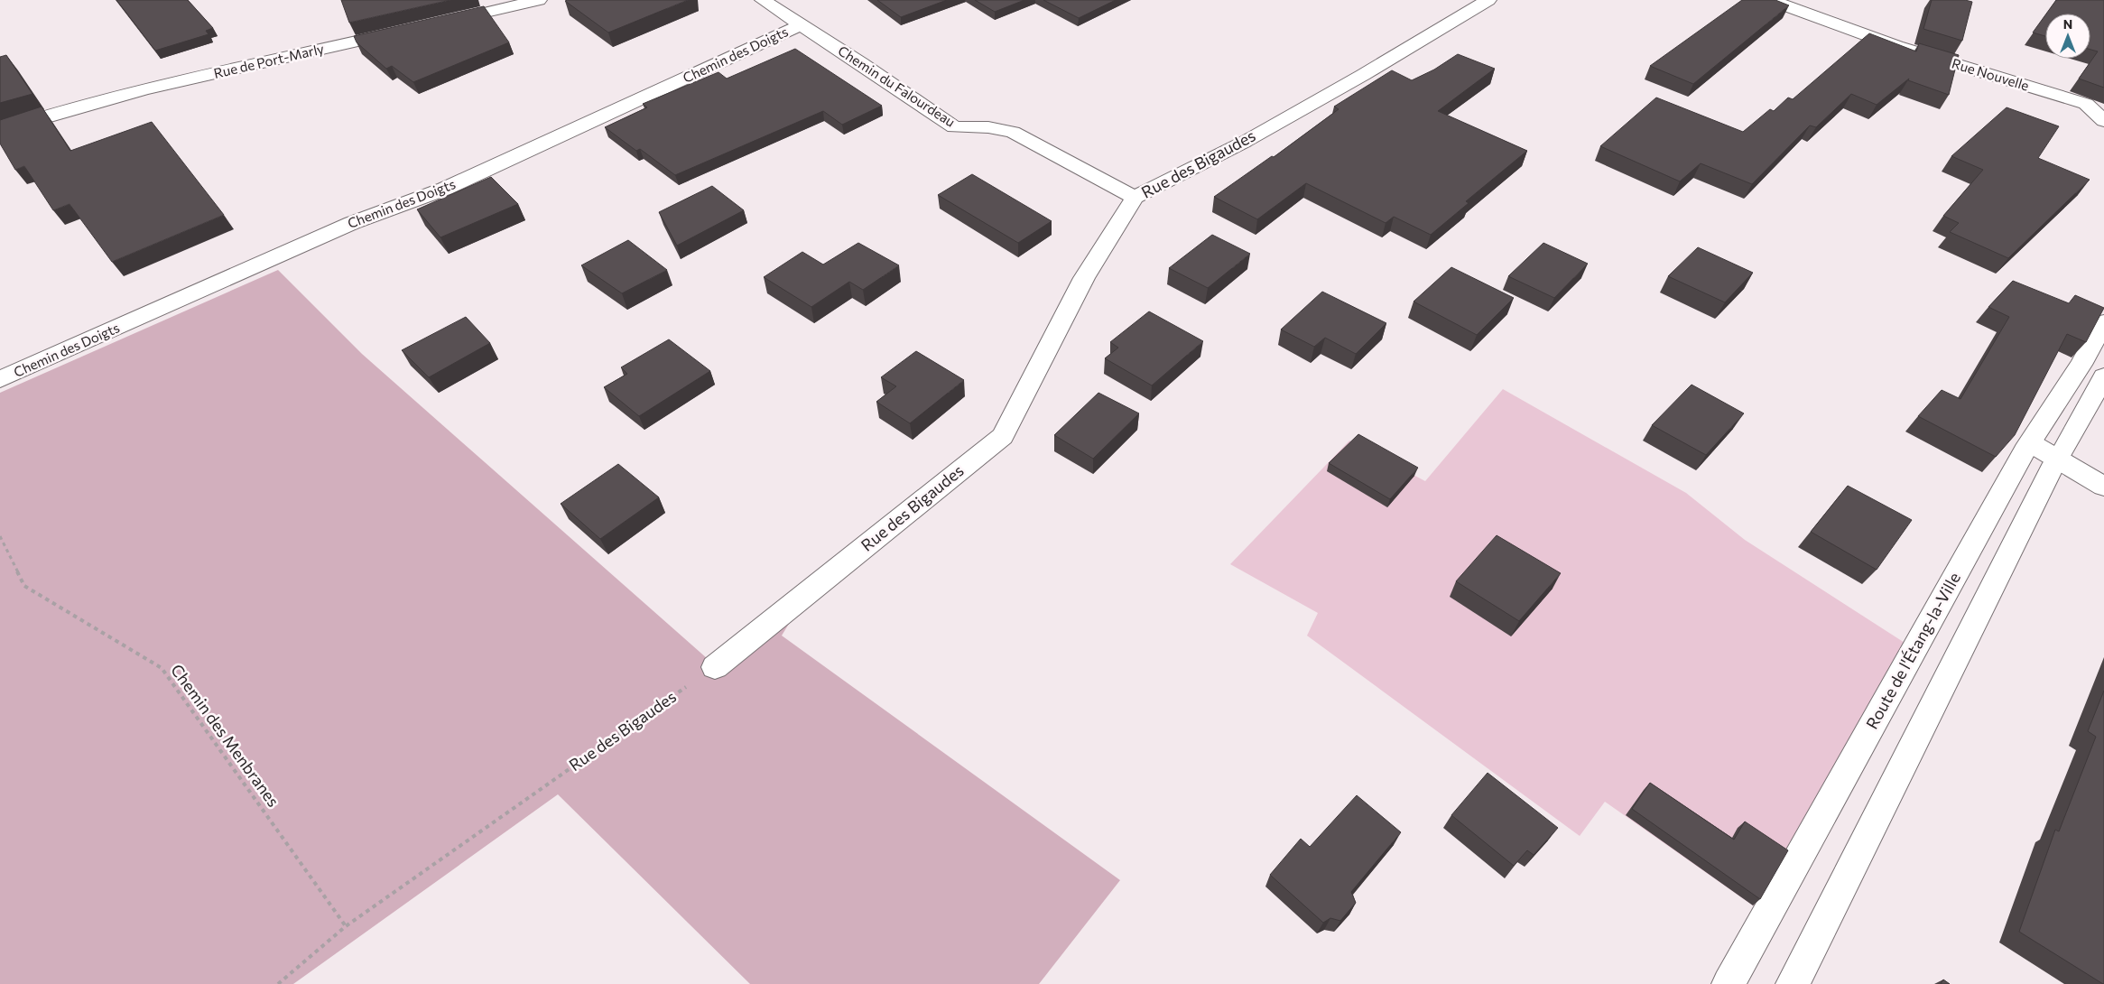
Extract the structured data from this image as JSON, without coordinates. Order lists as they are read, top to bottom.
{
  "streets": {
    "street": [
      "Chemin des Doigts",
      "Rue de Port-Marly",
      "Rue Nouvelle",
      "Chemin du Falourdeau",
      "Rue des Bigaudes",
      "Route de l'Étang-la-Ville"
    ],
    "path": ["Chemin des Menbranes"]
  },
  "crossings": [
    ["Chemin des Doigts", "Chemin du Falourdeau"],
    ["Chemin du Falourdeau", "Rue des Bigaudes"],
    ["Rue des Bigaudes", "Chemin des Menbranes"]
  ],
  "north": "top"
}
